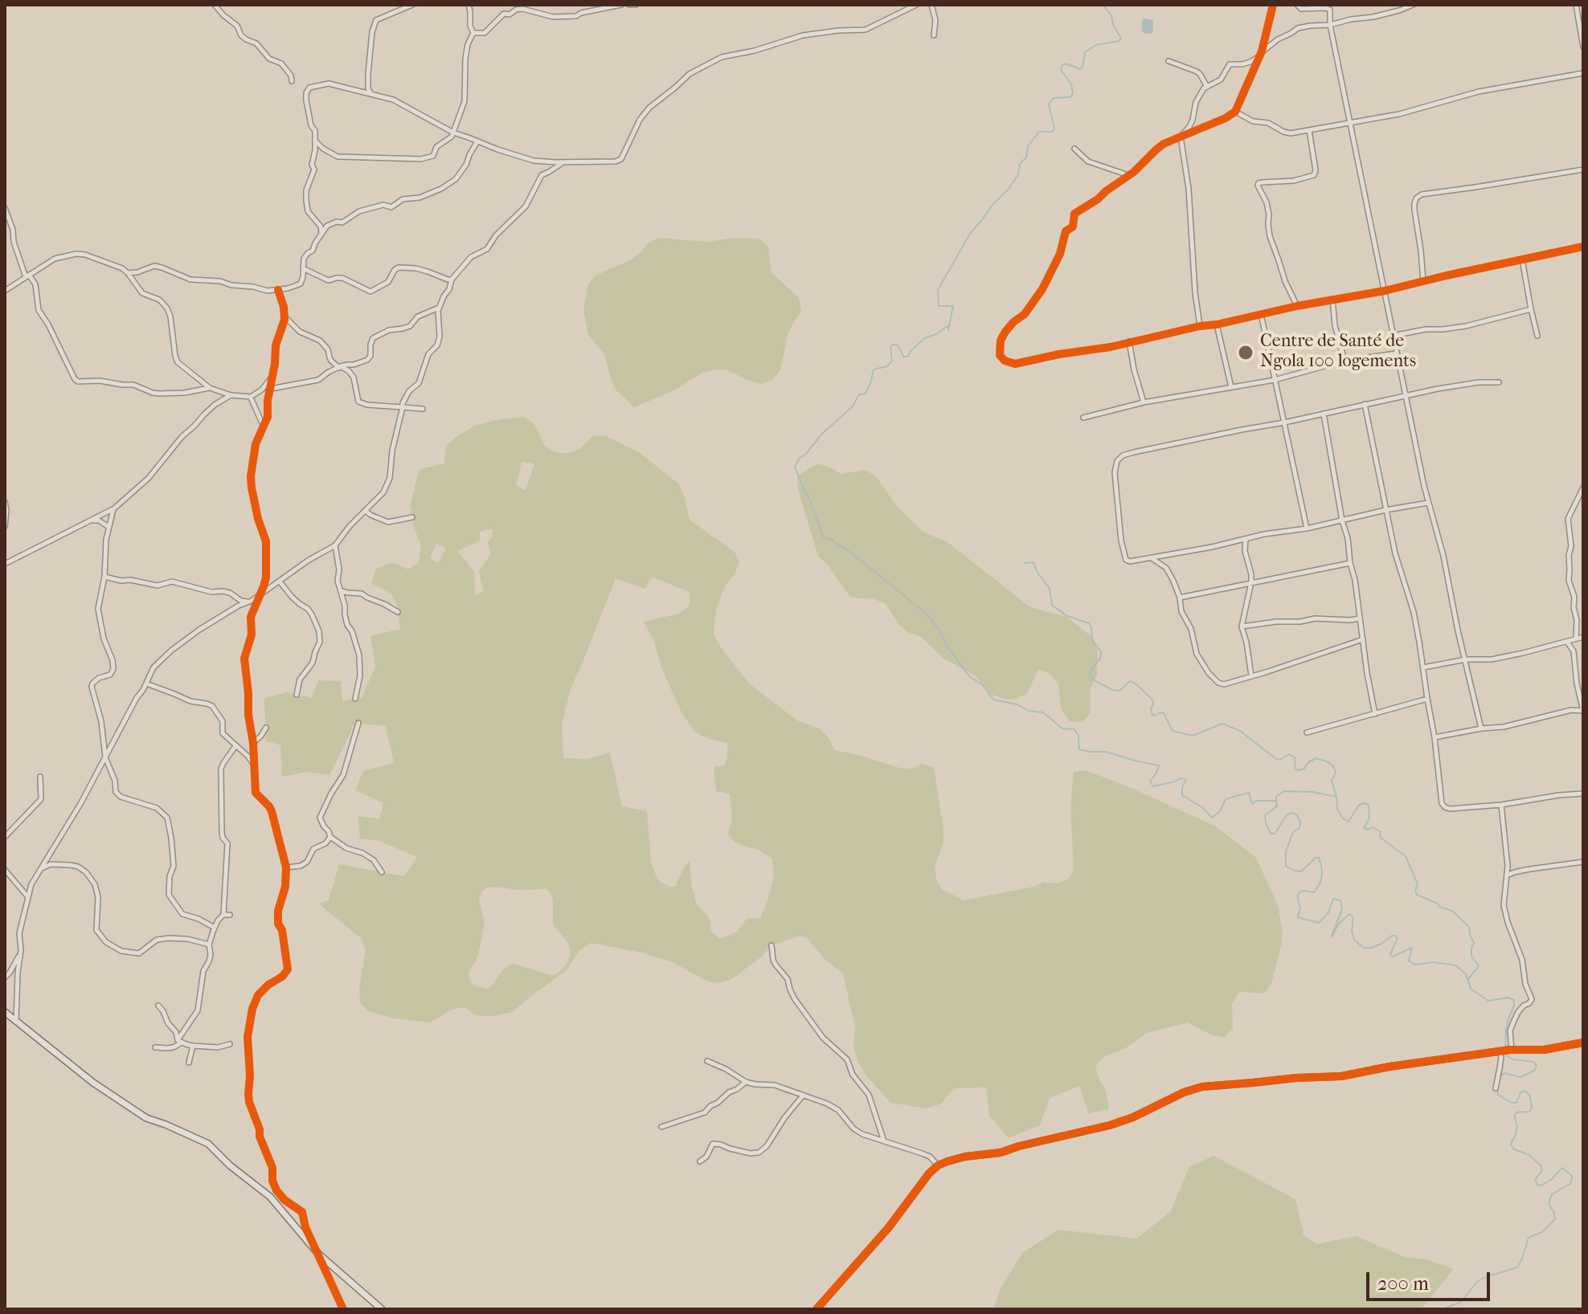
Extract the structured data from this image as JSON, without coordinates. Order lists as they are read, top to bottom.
{
  "places": ["Centre de Santé de Ngola 100 logements"],
  "scale_bar": "200 m"
}
